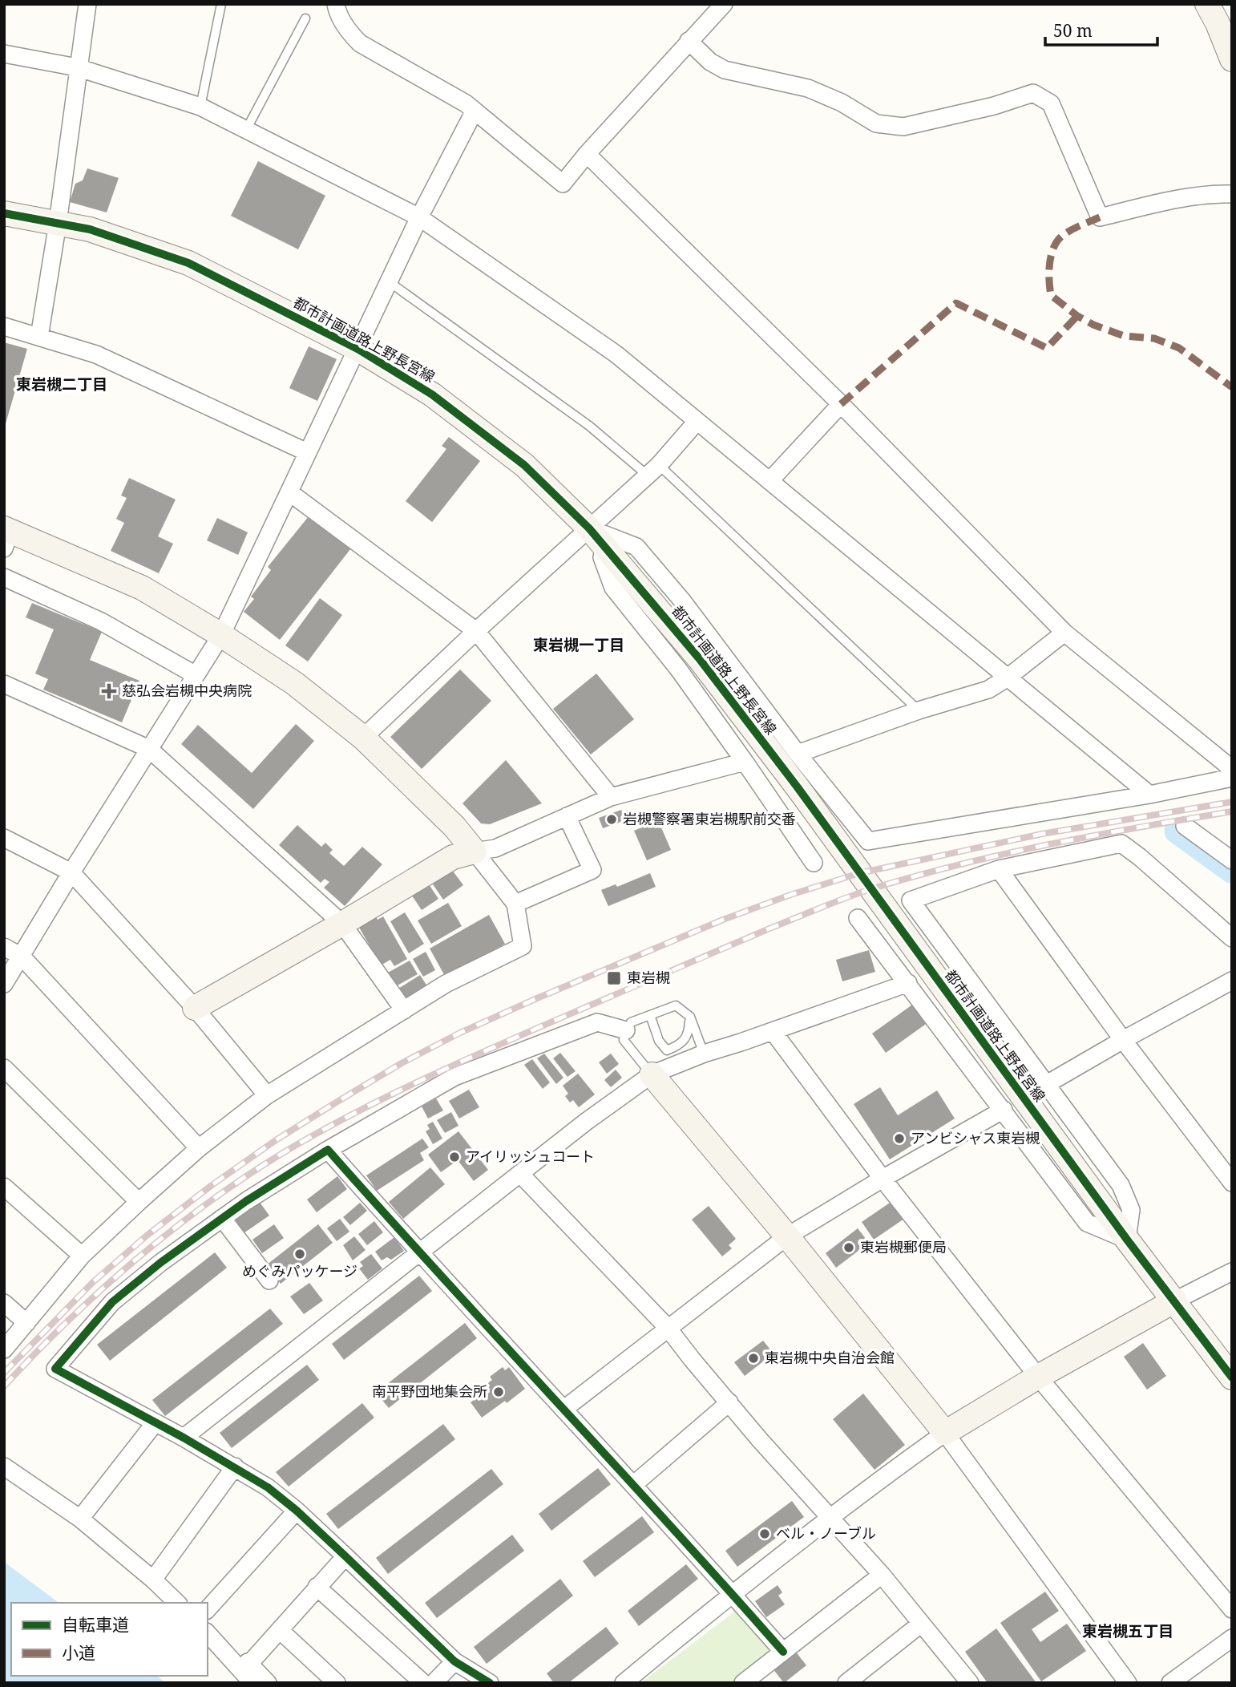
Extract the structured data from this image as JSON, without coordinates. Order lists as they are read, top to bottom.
{
  "streets": {
    "street": ["都市計画道路上野長宮線"]
  },
  "districts": ["東岩槻二丁目", "東岩槻一丁目", "東岩槻五丁目"],
  "places": {
    "health": ["慈弘会岩槻中央病院"],
    "other": [
      "岩槻警察署東岩槻駅前交番",
      "アンビシャス東岩槻",
      "アイリッシュコート",
      "東岩槻郵便局",
      "めぐみパッケージ",
      "東岩槻中央自治会館",
      "南平野団地集会所",
      "ベル・ノーブル"
    ],
    "transit": ["東岩槻"]
  },
  "legend": ["自転車道", "小道"],
  "scale_bar": "50 m"
}
